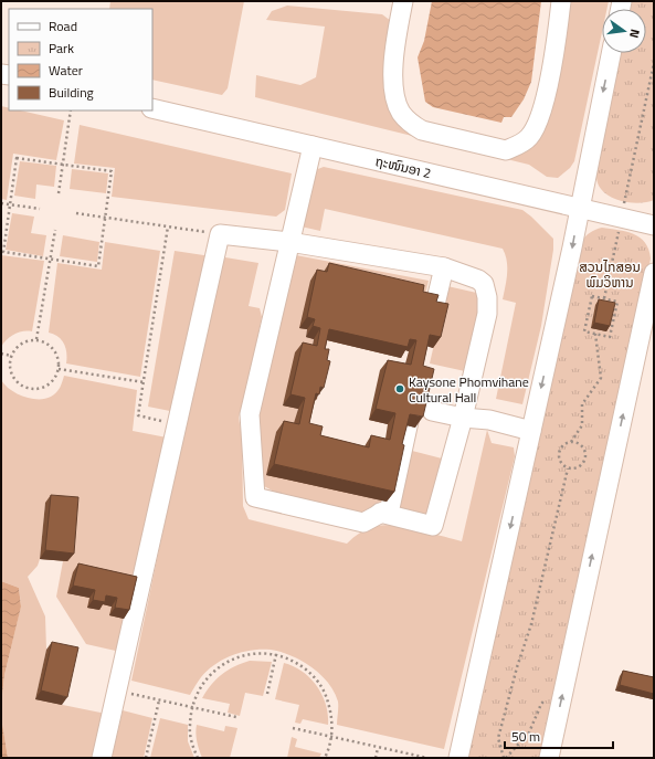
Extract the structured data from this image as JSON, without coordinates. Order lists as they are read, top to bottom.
{
  "streets": {
    "street": ["ຖະໜົນອາ 2"]
  },
  "parks": ["ສວນໄກສອນ ພົມວິຫານ"],
  "places": ["Kaysone Phomvihane Cultural Hall"],
  "legend": [
    "Road",
    "Park",
    "Water",
    "Building"
  ],
  "scale_bar": "50 m",
  "north": "right"
}
